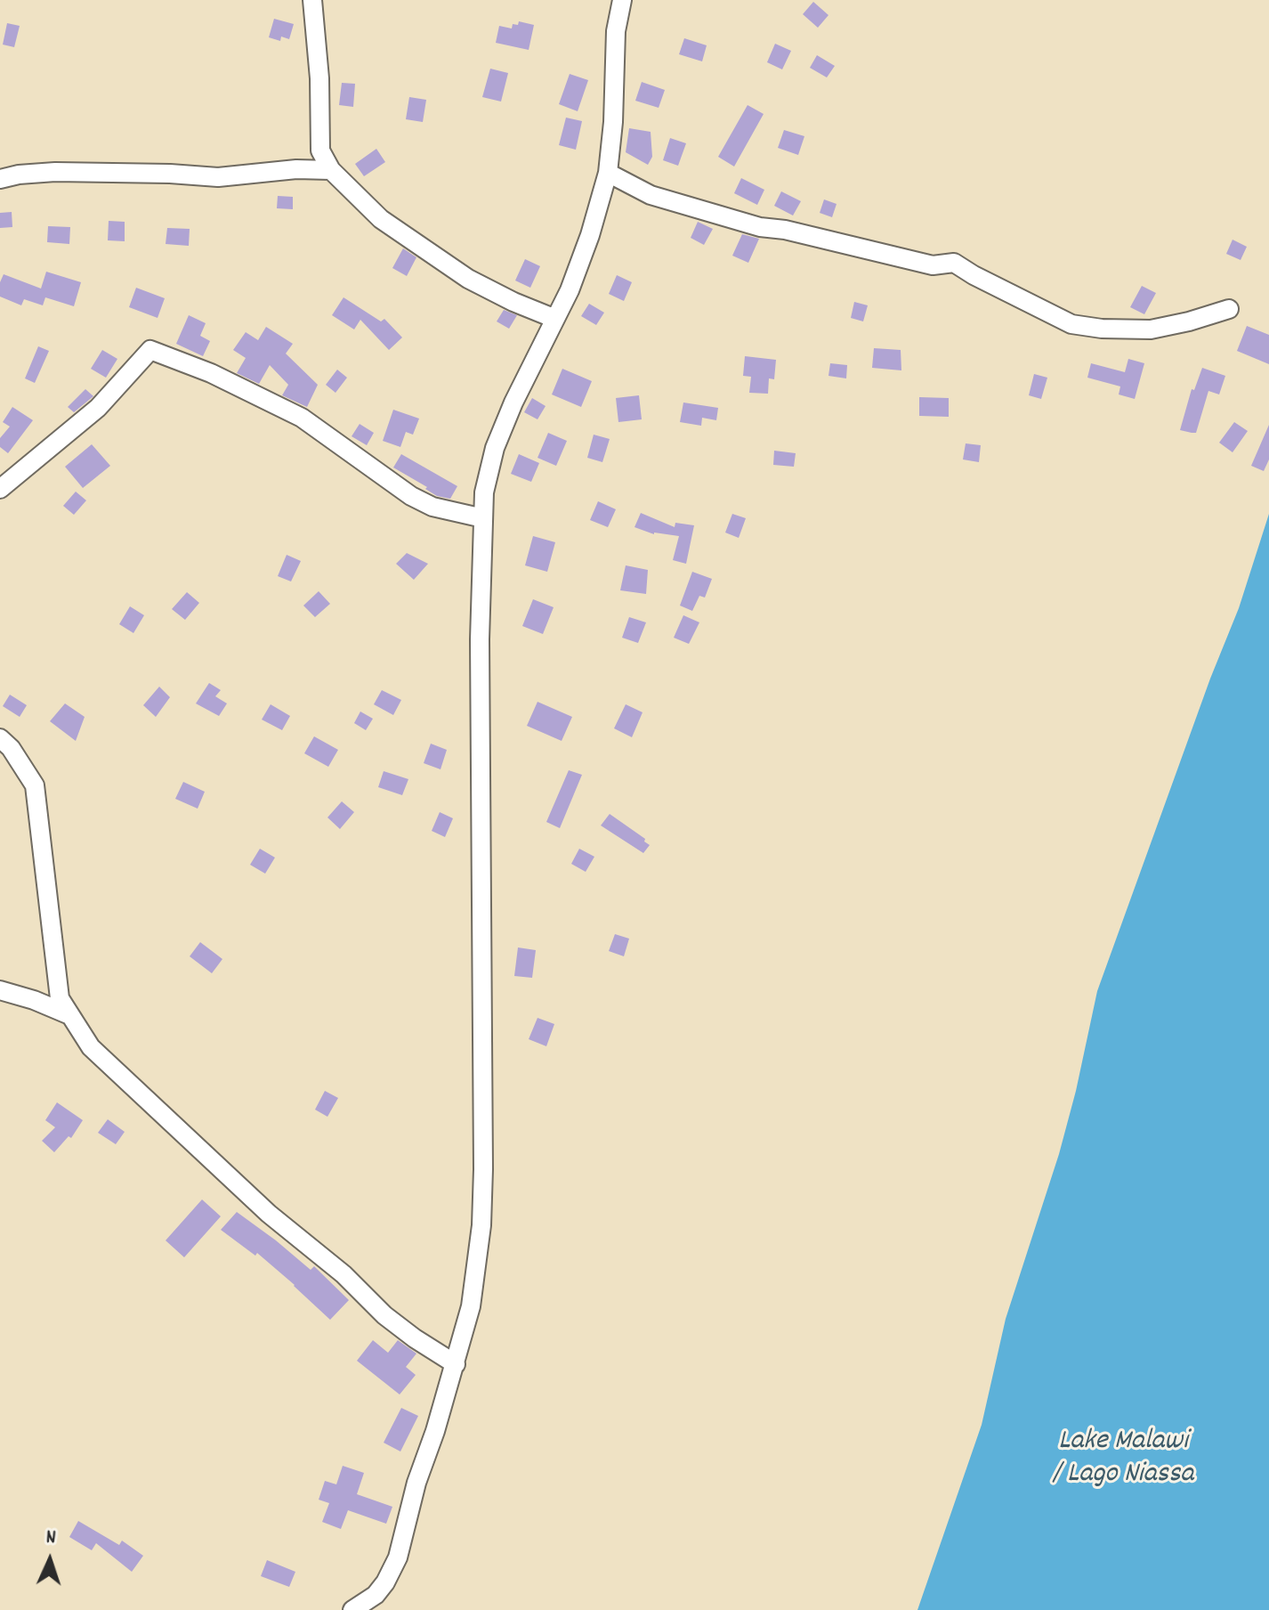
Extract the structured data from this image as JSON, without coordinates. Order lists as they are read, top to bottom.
{
  "water": ["Lake Malawi / Lago Niassa"],
  "north": "top"
}
